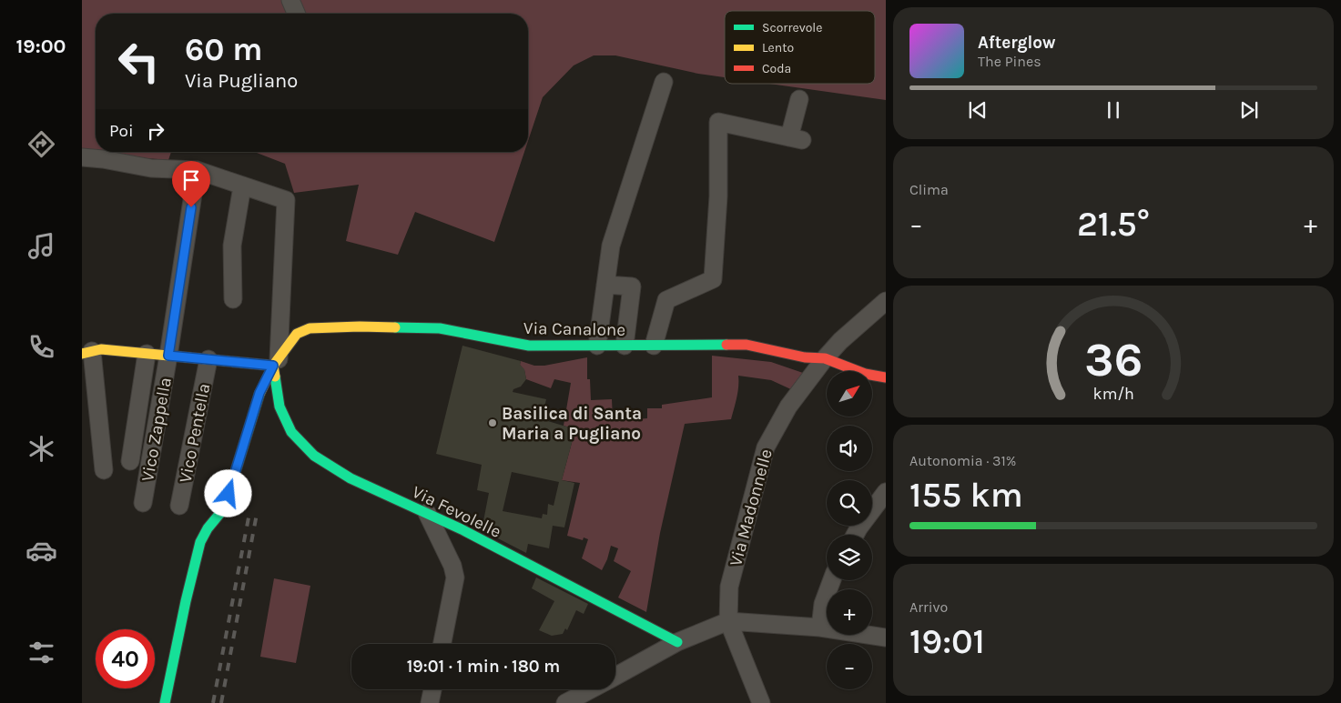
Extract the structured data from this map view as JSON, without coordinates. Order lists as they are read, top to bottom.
{
  "streets": {
    "street": [
      "Via Canalone",
      "Vico Zappella",
      "Vico Pentella",
      "Via Madonnelle",
      "Via Fevolelle"
    ]
  },
  "crossings": [
    ["Via Canalone", "Via Madonnelle"],
    ["Via Canalone", "Via Fevolelle"]
  ],
  "places": ["Basilica di Santa Maria a Pugliano"],
  "legend": ["Scorrevole", "Lento", "Coda"],
  "north": "top right",
  "page": {
    "tabs": "19:00",
    "turn": ["60 m", "Via Pugliano"],
    "song": ["Afterglow", "The Pines"],
    "then": "Poi",
    "tile": [
      "Clima",
      ["Autonomia · 31%", "155 km"],
      ["Arrivo", "19:01"]
    ],
    "heat": ["−", "21.5°", "+"],
    "map_buttons": ["+", "−"],
    "limit": "40",
    "trip": "19:01 · 1 min · 180 m",
    "gauge": ["36", "km/h"]
  }
}
